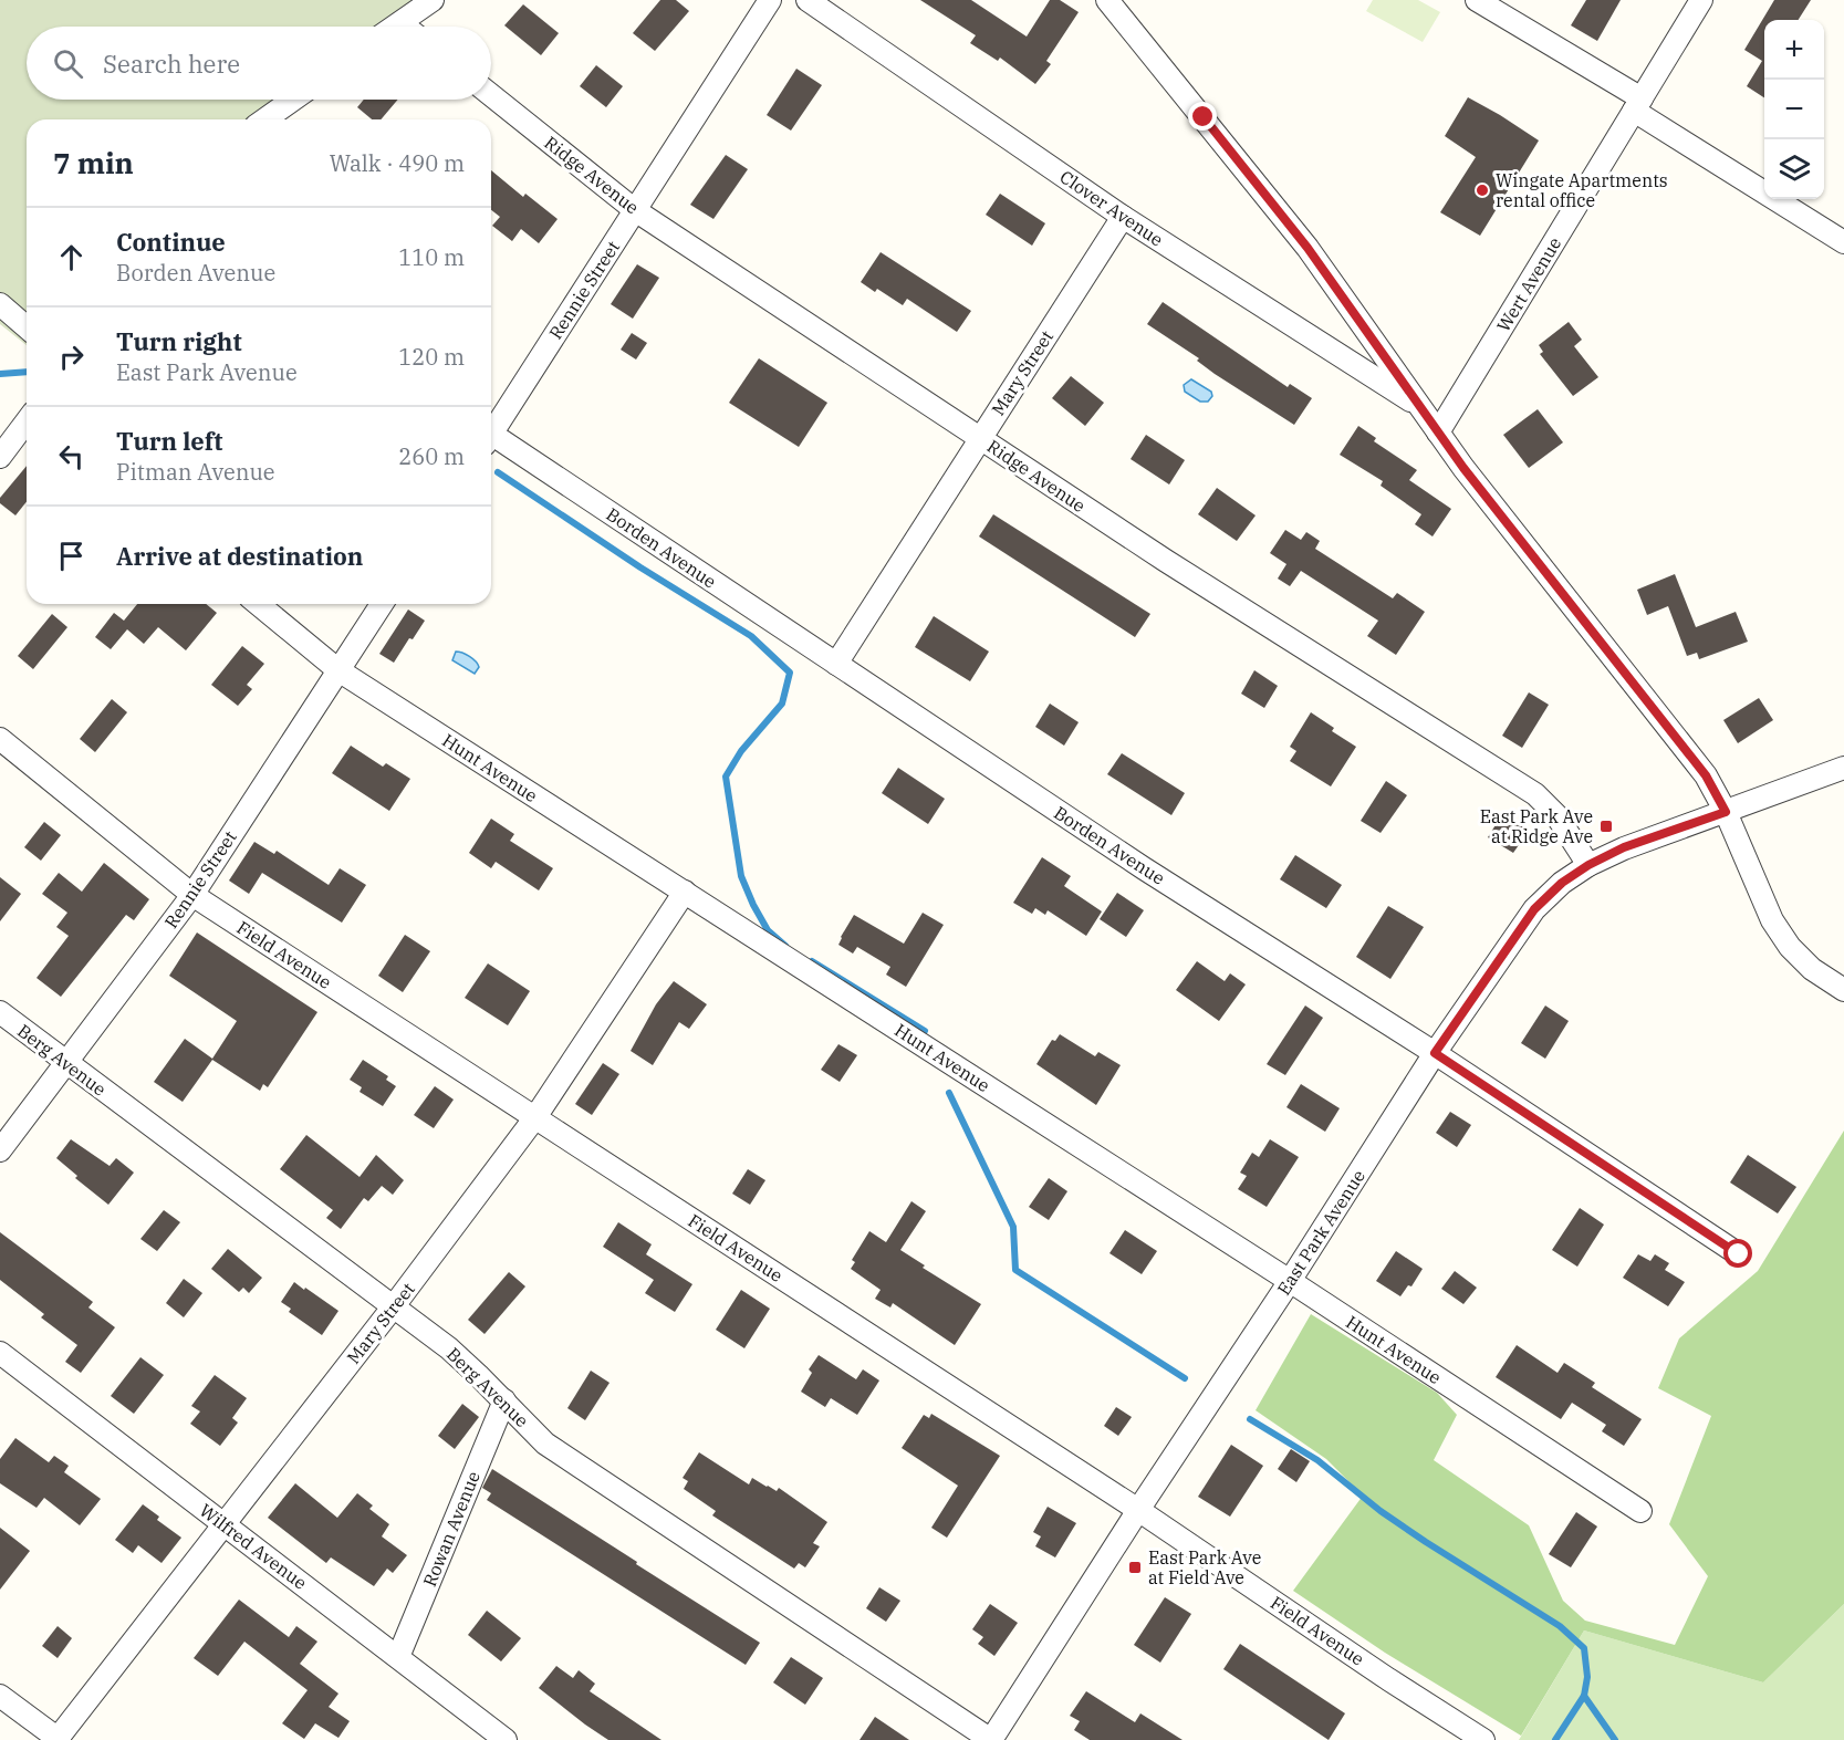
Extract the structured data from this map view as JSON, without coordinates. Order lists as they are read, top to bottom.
{
  "streets": {
    "street": [
      "Ridge Avenue",
      "Clover Avenue",
      "Wert Avenue",
      "Rennie Street",
      "Mary Street",
      "Borden Avenue",
      "Hunt Avenue",
      "Field Avenue",
      "Berg Avenue",
      "East Park Avenue",
      "Rowan Avenue",
      "Wilfred Avenue"
    ]
  },
  "crossings": [
    ["Ridge Avenue", "Rennie Street"],
    ["Ridge Avenue", "Mary Street"],
    ["Ridge Avenue", "East Park Avenue"],
    ["Clover Avenue", "Mary Street"],
    ["Rennie Street", "Hunt Avenue"],
    ["Rennie Street", "Field Avenue"],
    ["Rennie Street", "Berg Avenue"],
    ["Mary Street", "Borden Avenue"],
    ["Mary Street", "Hunt Avenue"],
    ["Mary Street", "Field Avenue"],
    ["Mary Street", "Berg Avenue"],
    ["Mary Street", "Wilfred Avenue"],
    ["Borden Avenue", "East Park Avenue"],
    ["Hunt Avenue", "East Park Avenue"],
    ["Field Avenue", "East Park Avenue"],
    ["Berg Avenue", "East Park Avenue"],
    ["Berg Avenue", "Rowan Avenue"],
    ["Rowan Avenue", "Wilfred Avenue"]
  ],
  "places": {
    "other": ["Wingate Apartments rental office"],
    "transit": ["East Park Ave at Ridge Ave", "East Park Ave at Field Ave"]
  },
  "page": {
    "map_buttons": ["+", "−"],
    "search": "Search here",
    "heading": ["7 min", "Walk · 490 m"],
    "list": [
      ["Continue", "Borden Avenue", "110 m"],
      ["Turn right", "East Park Avenue", "120 m"],
      ["Turn left", "Pitman Avenue", "260 m"],
      "Arrive at destination"
    ]
  }
}
